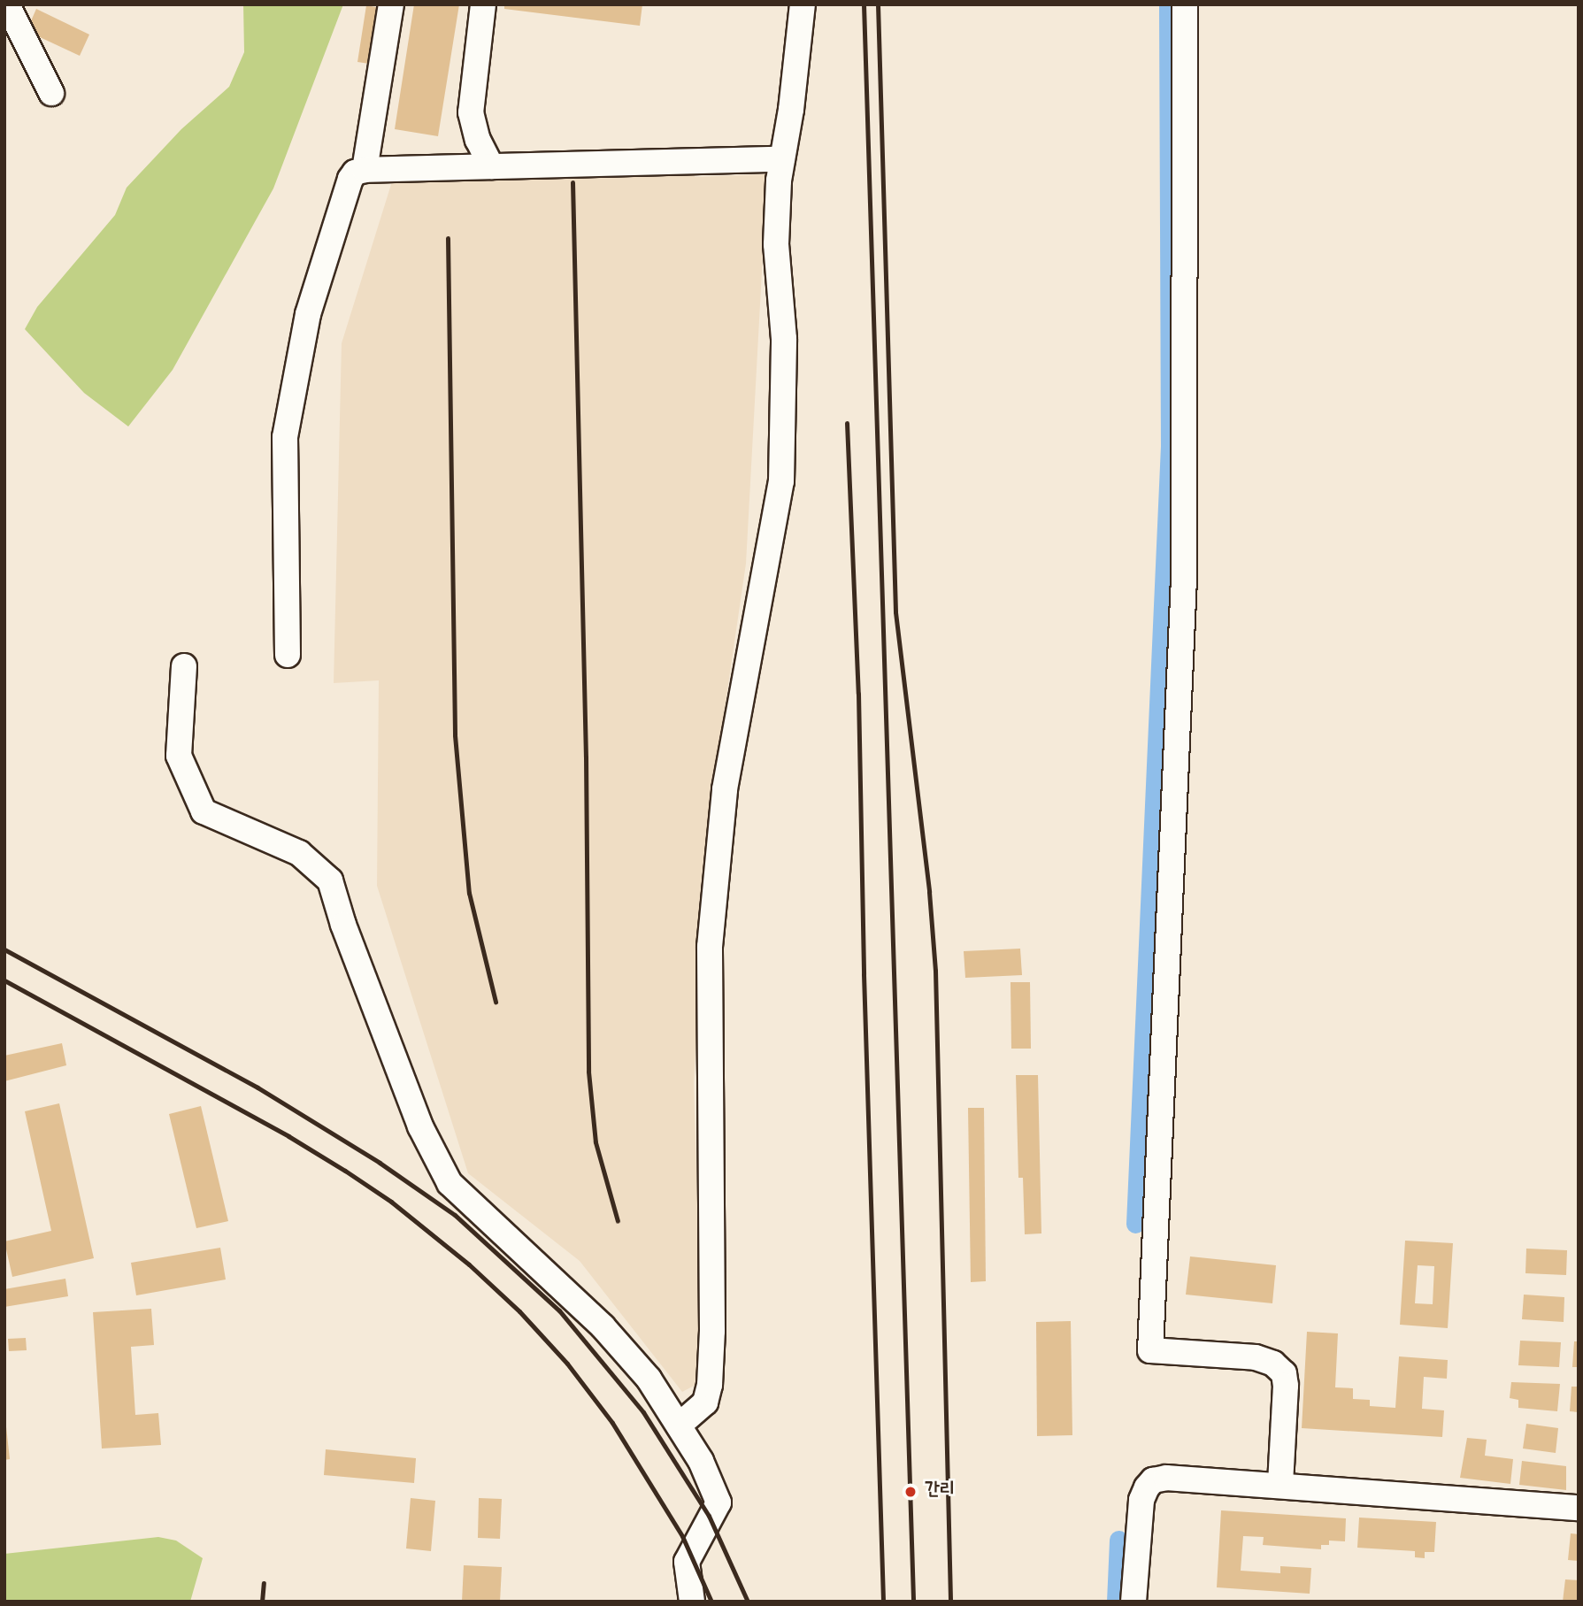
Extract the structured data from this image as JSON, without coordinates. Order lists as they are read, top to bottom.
{
  "places": ["간리"]
}
